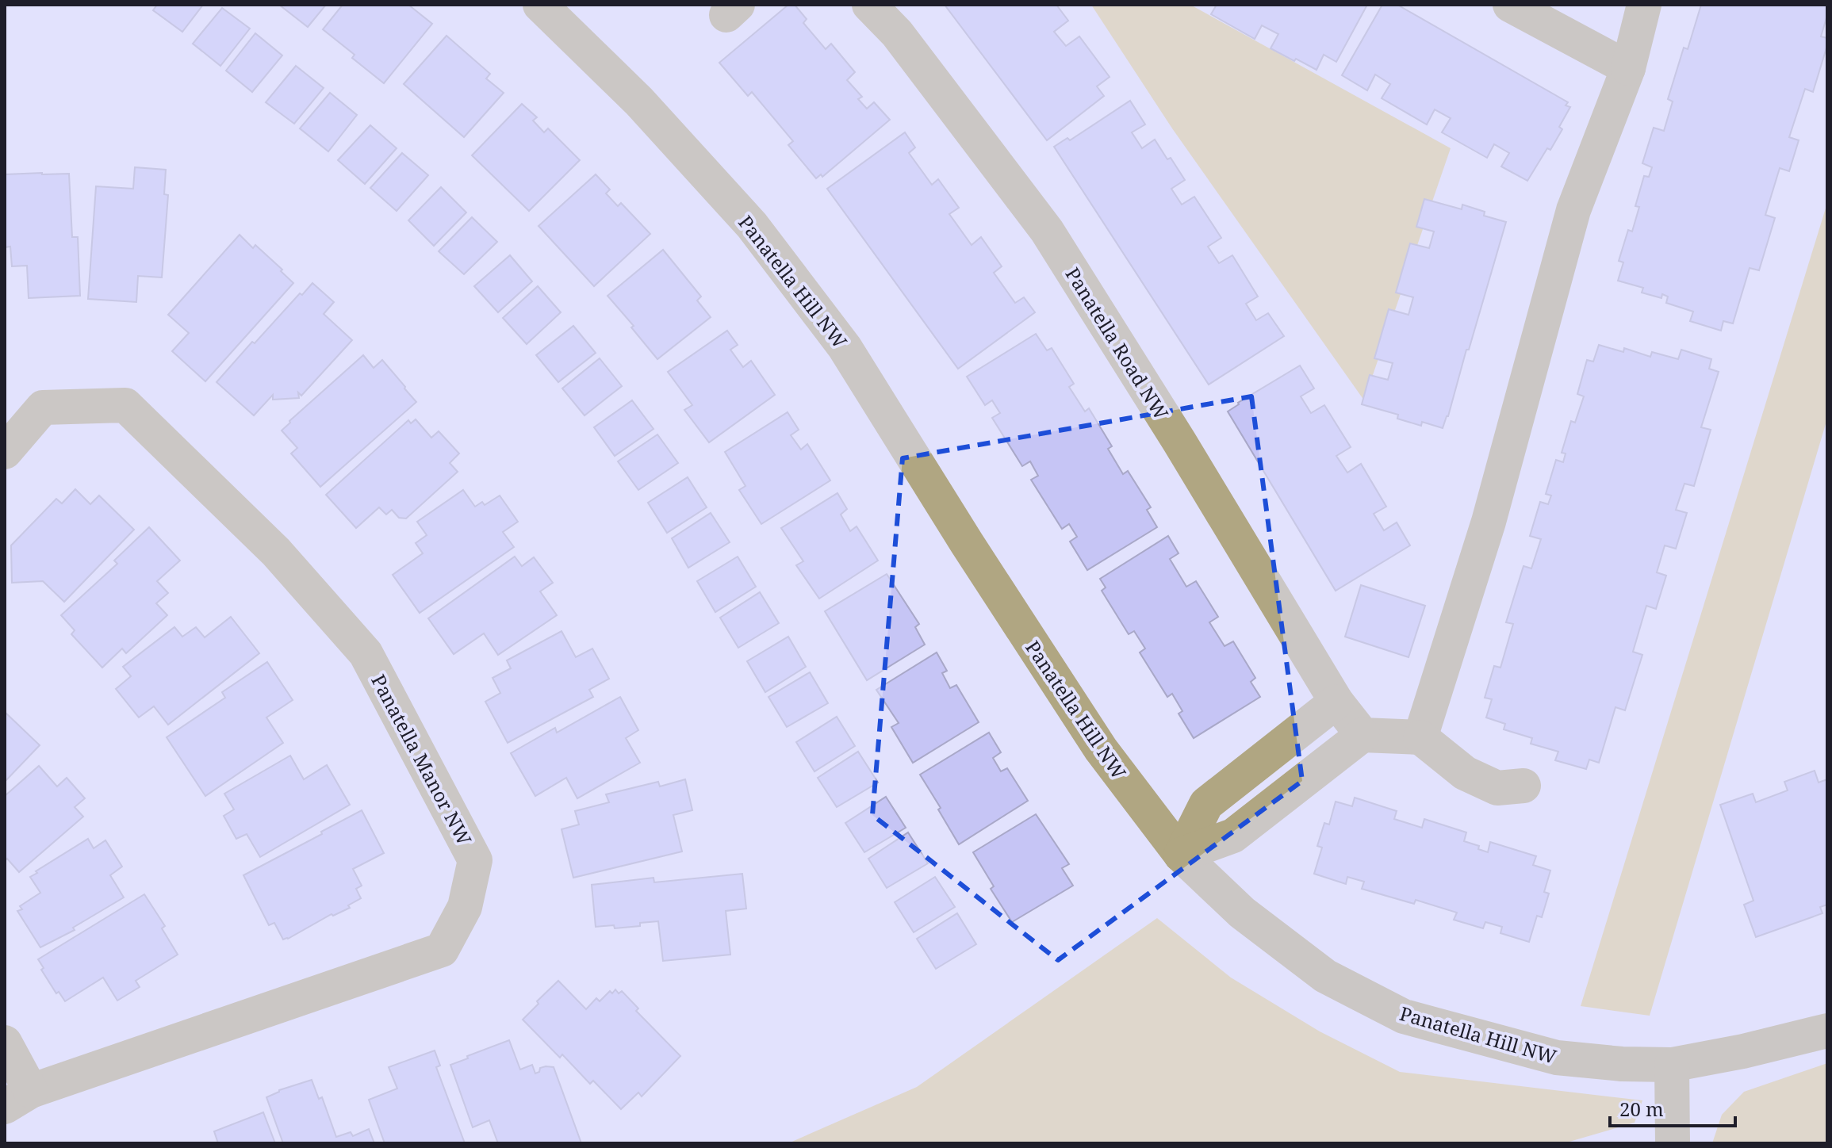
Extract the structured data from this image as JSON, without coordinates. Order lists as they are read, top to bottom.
{
  "streets": {
    "street": ["Panatella Hill NW", "Panatella Road NW", "Panatella Manor NW"]
  },
  "scale_bar": "20 m"
}
